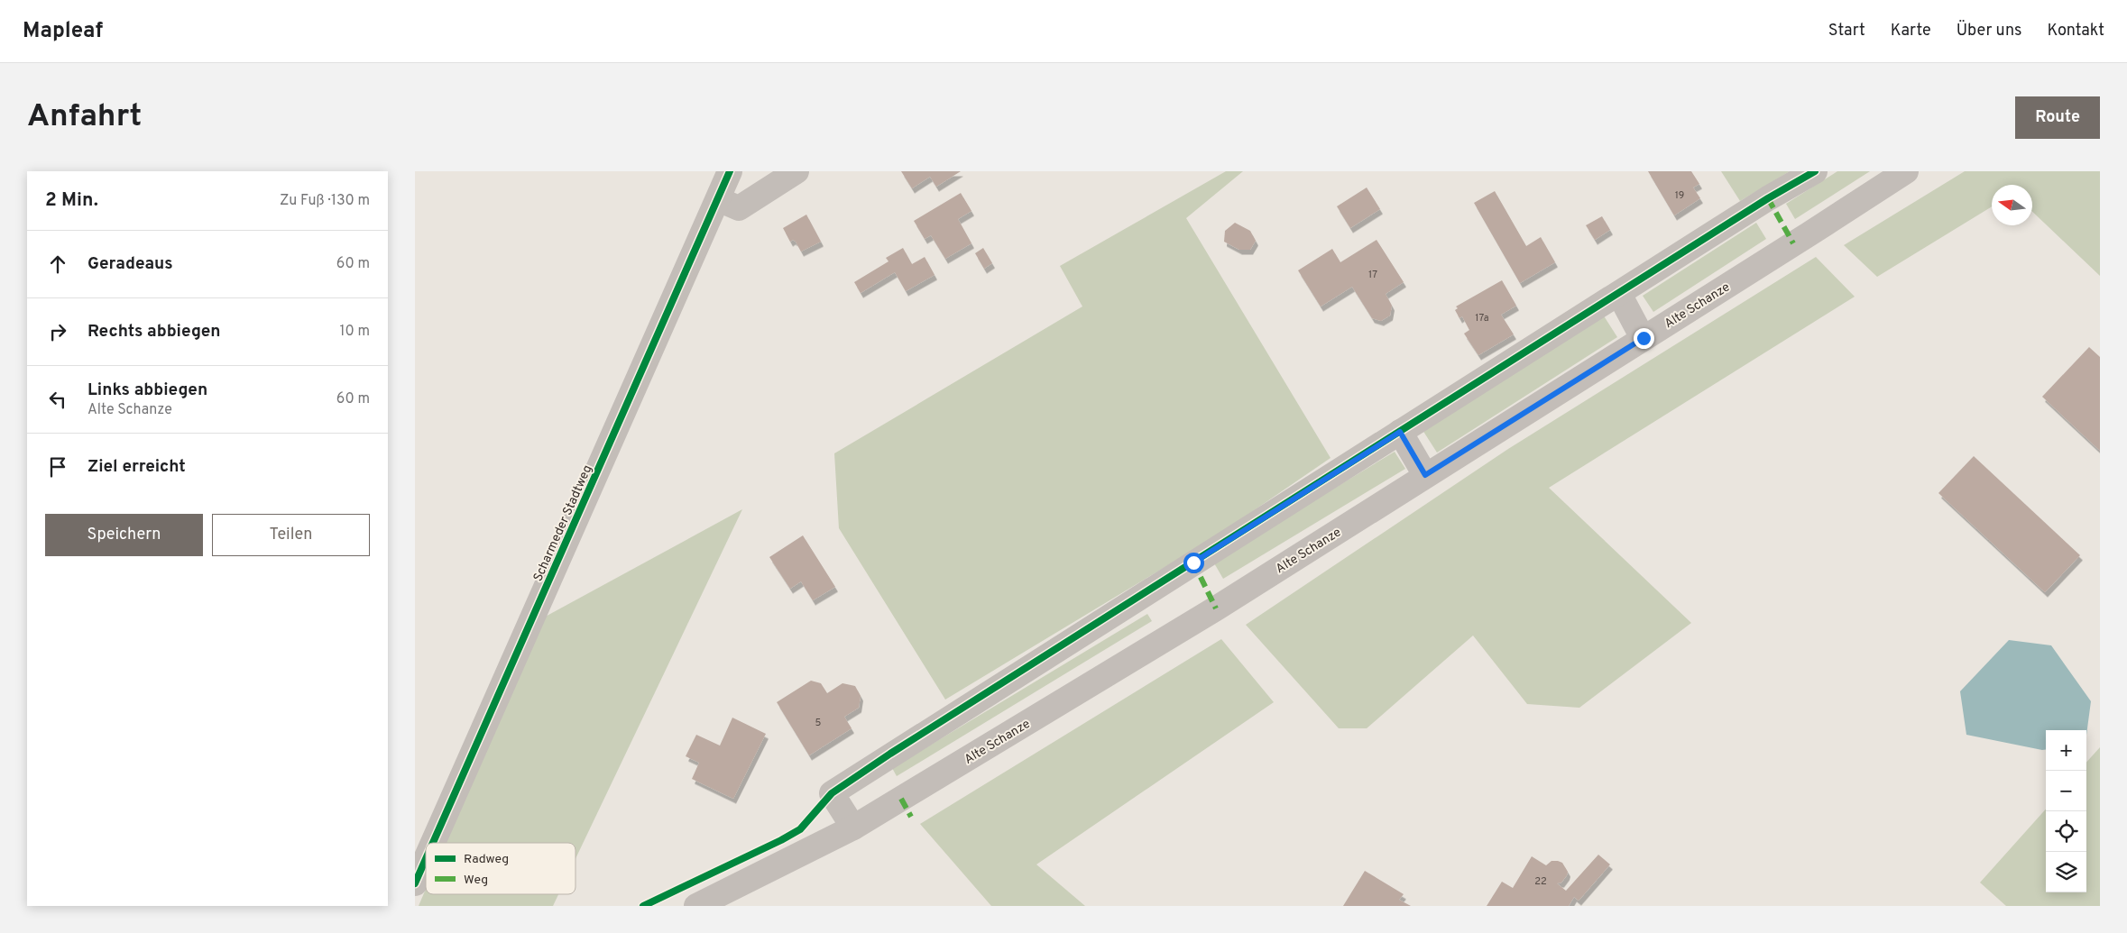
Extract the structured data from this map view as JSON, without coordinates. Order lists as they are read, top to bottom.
{
  "streets": {
    "street": ["Alte Schanze", "Scharmeder Stadtweg"]
  },
  "house_numbers": [
    "19",
    "17",
    "17a",
    "5",
    "22"
  ],
  "legend": ["Radweg", "Weg"],
  "north": "left",
  "page": {
    "header": "Mapleaf",
    "nav": [
      "Start",
      "Karte",
      "Über uns",
      "Kontakt"
    ],
    "buttons": [
      "Route",
      ["Speichern", "Teilen"]
    ],
    "title": "Anfahrt",
    "heading": ["2 Min.", "Zu Fuß · 130 m"],
    "list": [
      ["Geradeaus", "60 m"],
      ["Rechts abbiegen", "10 m"],
      ["Links abbiegen", "Alte Schanze", "60 m"],
      "Ziel erreicht"
    ],
    "map_buttons": ["+", "−"]
  }
}
